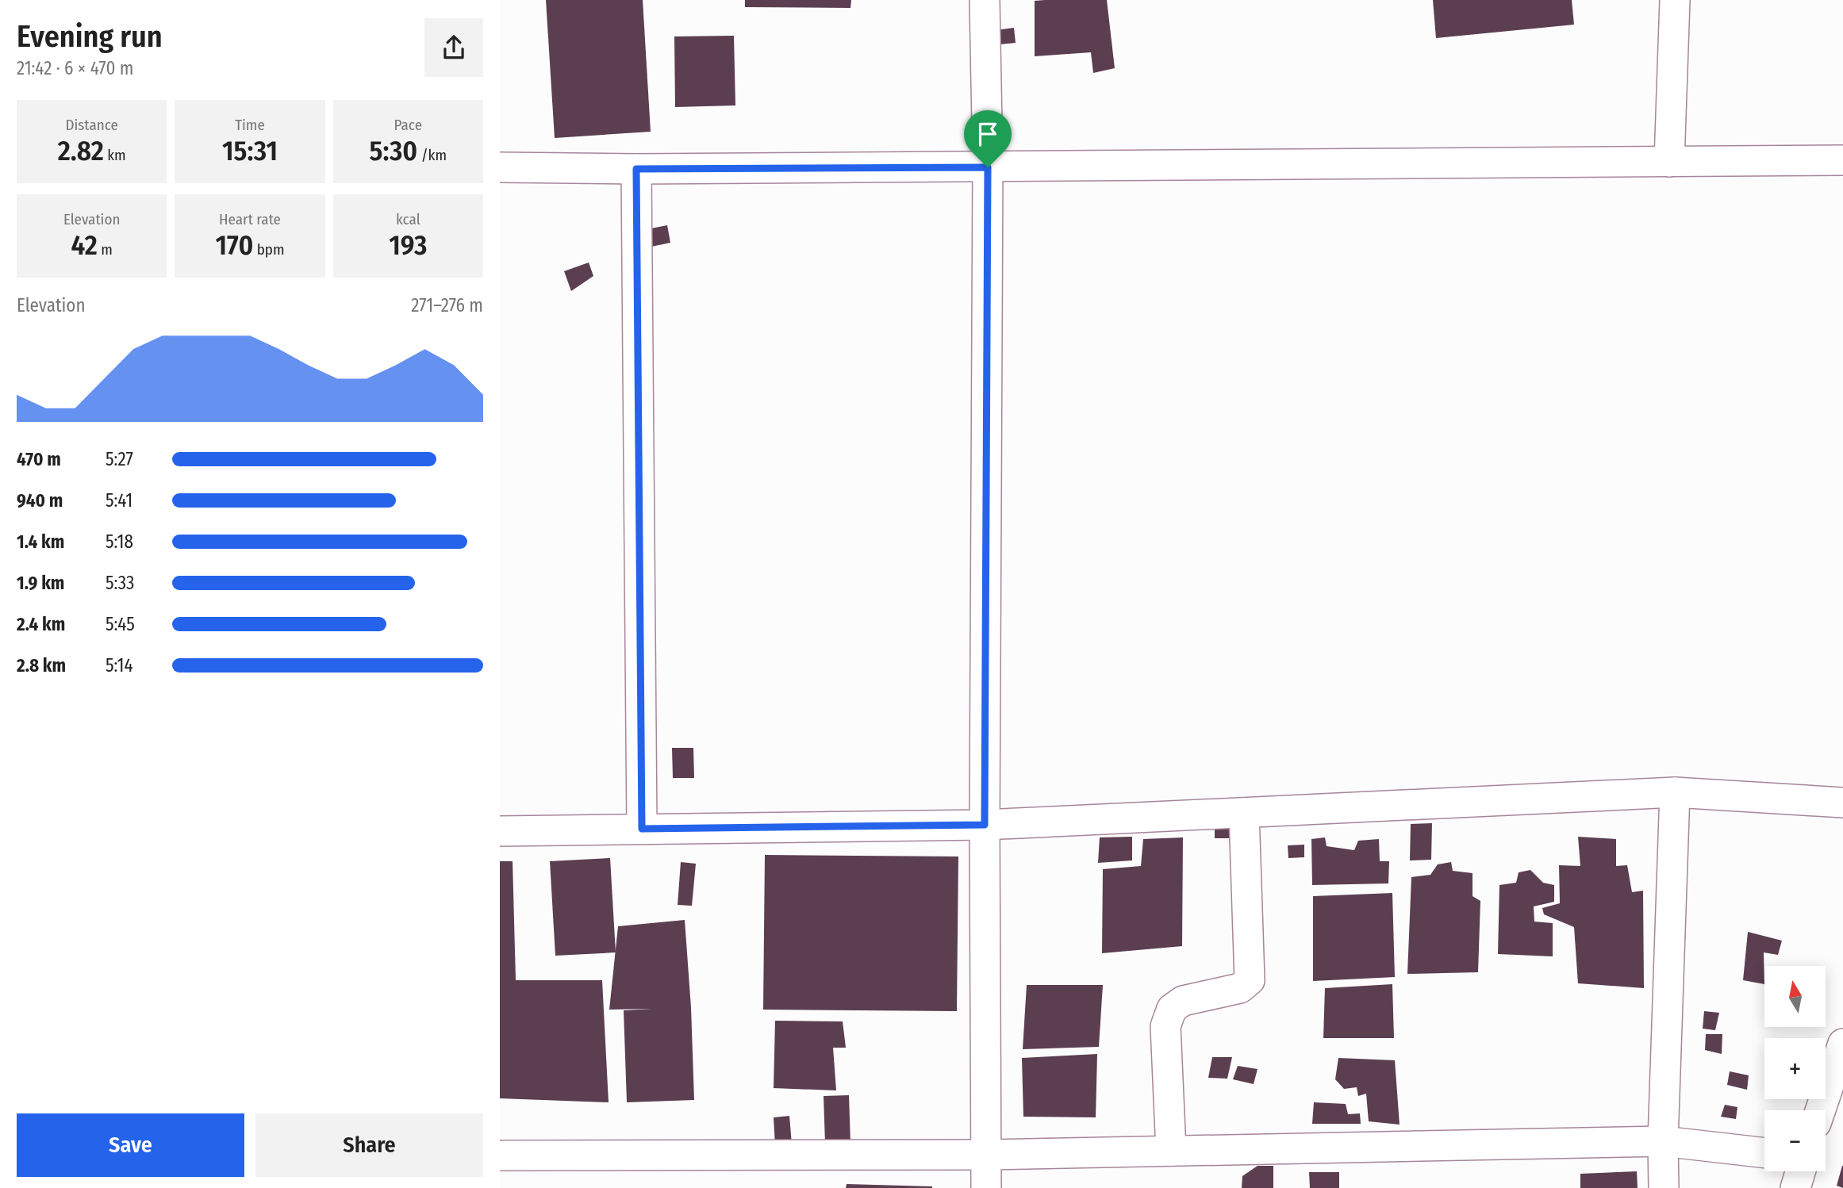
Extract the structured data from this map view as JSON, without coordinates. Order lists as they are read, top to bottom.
{
  "north": "top",
  "page": {
    "heading": ["Evening run", "21:42 · 6 × 470 m"],
    "stats": [
      ["Distance", "2.82 km"],
      ["Time", "15:31"],
      ["Pace", "5:30 /km"],
      ["Elevation", "42 m"],
      ["Heart rate", "170 bpm"],
      ["kcal", "193"]
    ],
    "chart": ["Elevation", "271–276 m"],
    "list": [
      {
        "name": "470 m",
        "note": "5:27"
      },
      {
        "name": "940 m",
        "note": "5:41"
      },
      {
        "name": "1.4 km",
        "note": "5:18"
      },
      {
        "name": "1.9 km",
        "note": "5:33"
      },
      {
        "name": "2.4 km",
        "note": "5:45"
      },
      {
        "name": "2.8 km",
        "note": "5:14"
      }
    ],
    "map_buttons": ["+", "−"],
    "buttons": ["Save", "Share"]
  }
}
